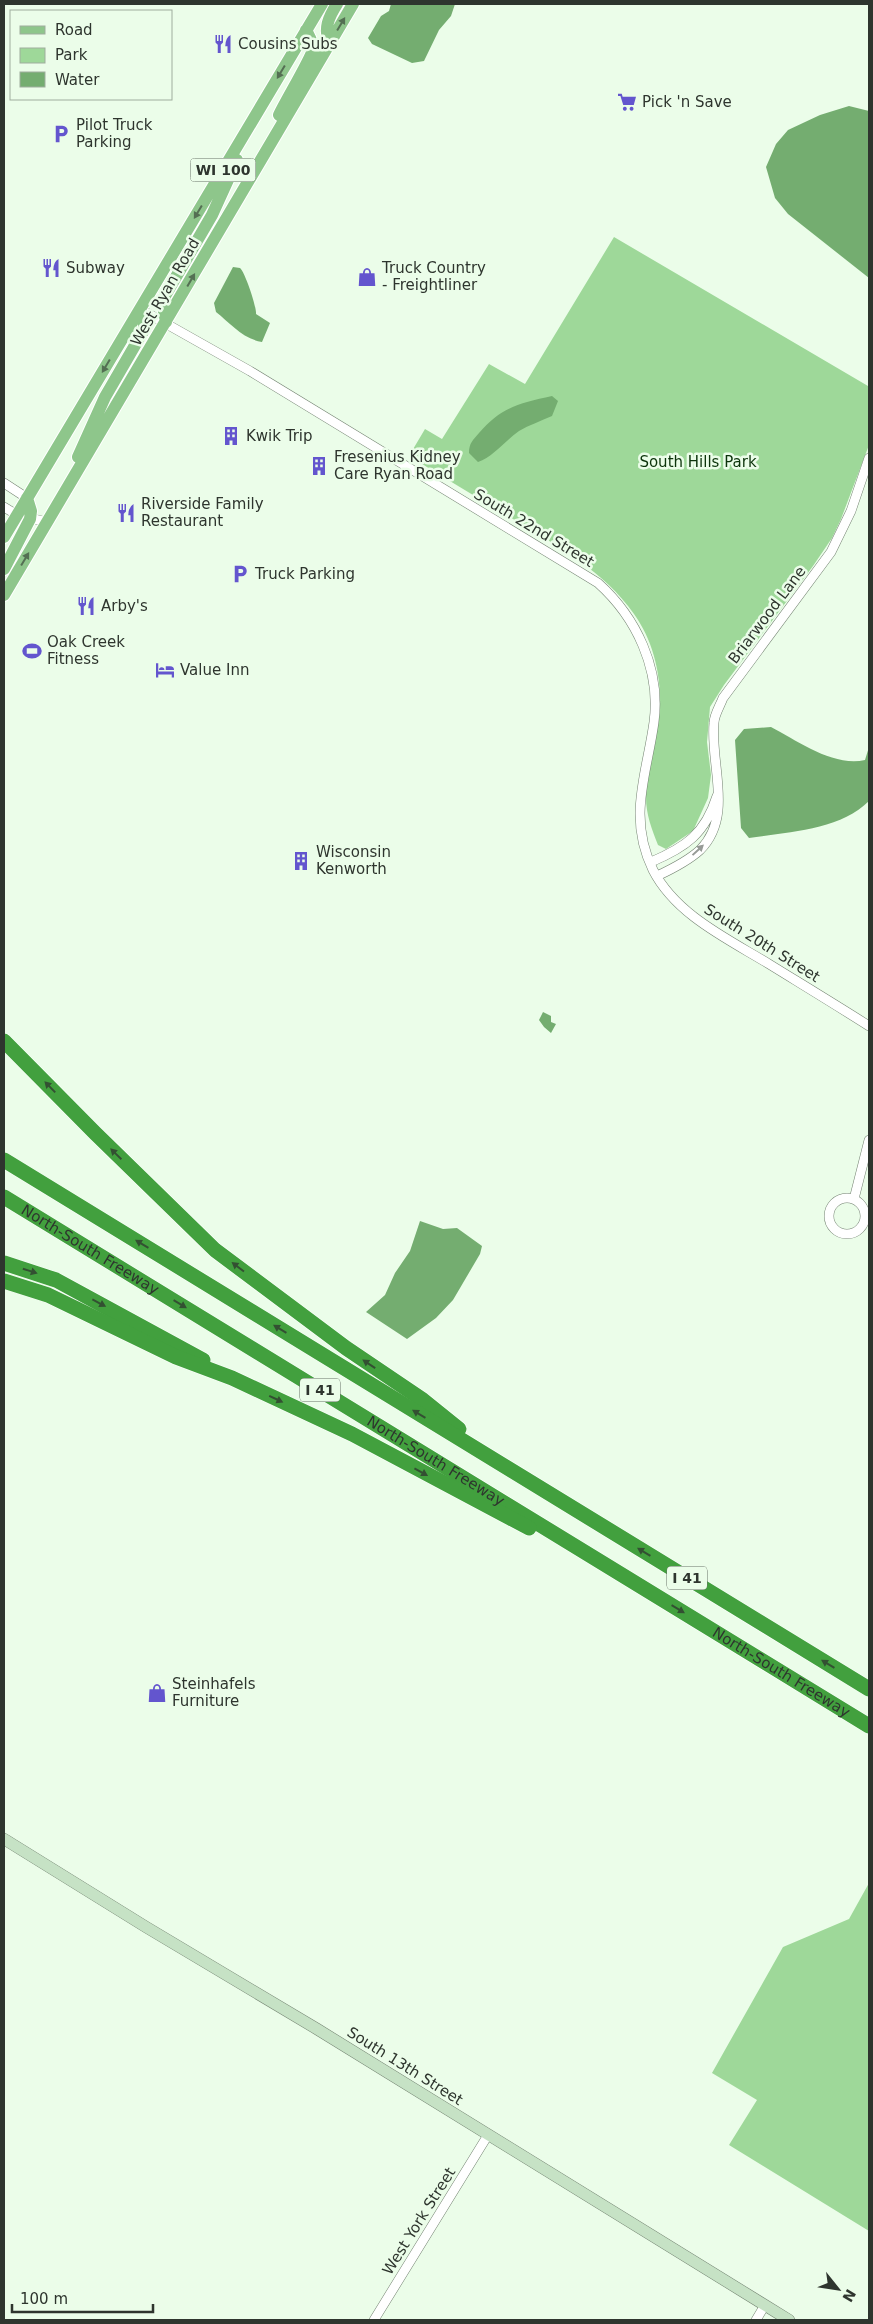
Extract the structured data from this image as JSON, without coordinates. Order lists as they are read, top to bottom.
{
  "streets": {
    "highway": ["North-South Freeway", "I 41"],
    "main road": ["WI 100", "West Ryan Road"],
    "street": [
      "South 22nd Street",
      "Briarwood Lane",
      "South 20th Street",
      "South 13th Street",
      "West York Street"
    ]
  },
  "crossings": [
    ["West Ryan Road", "South 22nd Street"],
    ["South 22nd Street", "Briarwood Lane"],
    ["South 22nd Street", "South 20th Street"],
    ["Briarwood Lane", "South 20th Street"],
    ["South 13th Street", "West York Street"]
  ],
  "parks": ["South Hills Park"],
  "places": {
    "restaurant": [
      "Cousins Subs",
      "Subway",
      "Riverside Family Restaurant",
      "Arby's"
    ],
    "supermarket": ["Pick 'n Save"],
    "parking": ["Pilot Truck Parking", "Truck Parking"],
    "shop": ["Truck Country - Freightliner", "Steinhafels Furniture"],
    "building": ["Kwik Trip", "Fresenius Kidney Care Ryan Road", "Wisconsin Kenworth"],
    "sports": ["Oak Creek Fitness"],
    "hotel": ["Value Inn"]
  },
  "legend": ["Road", "Park", "Water"],
  "scale_bar": "100 m",
  "north": "bottom right"
}
